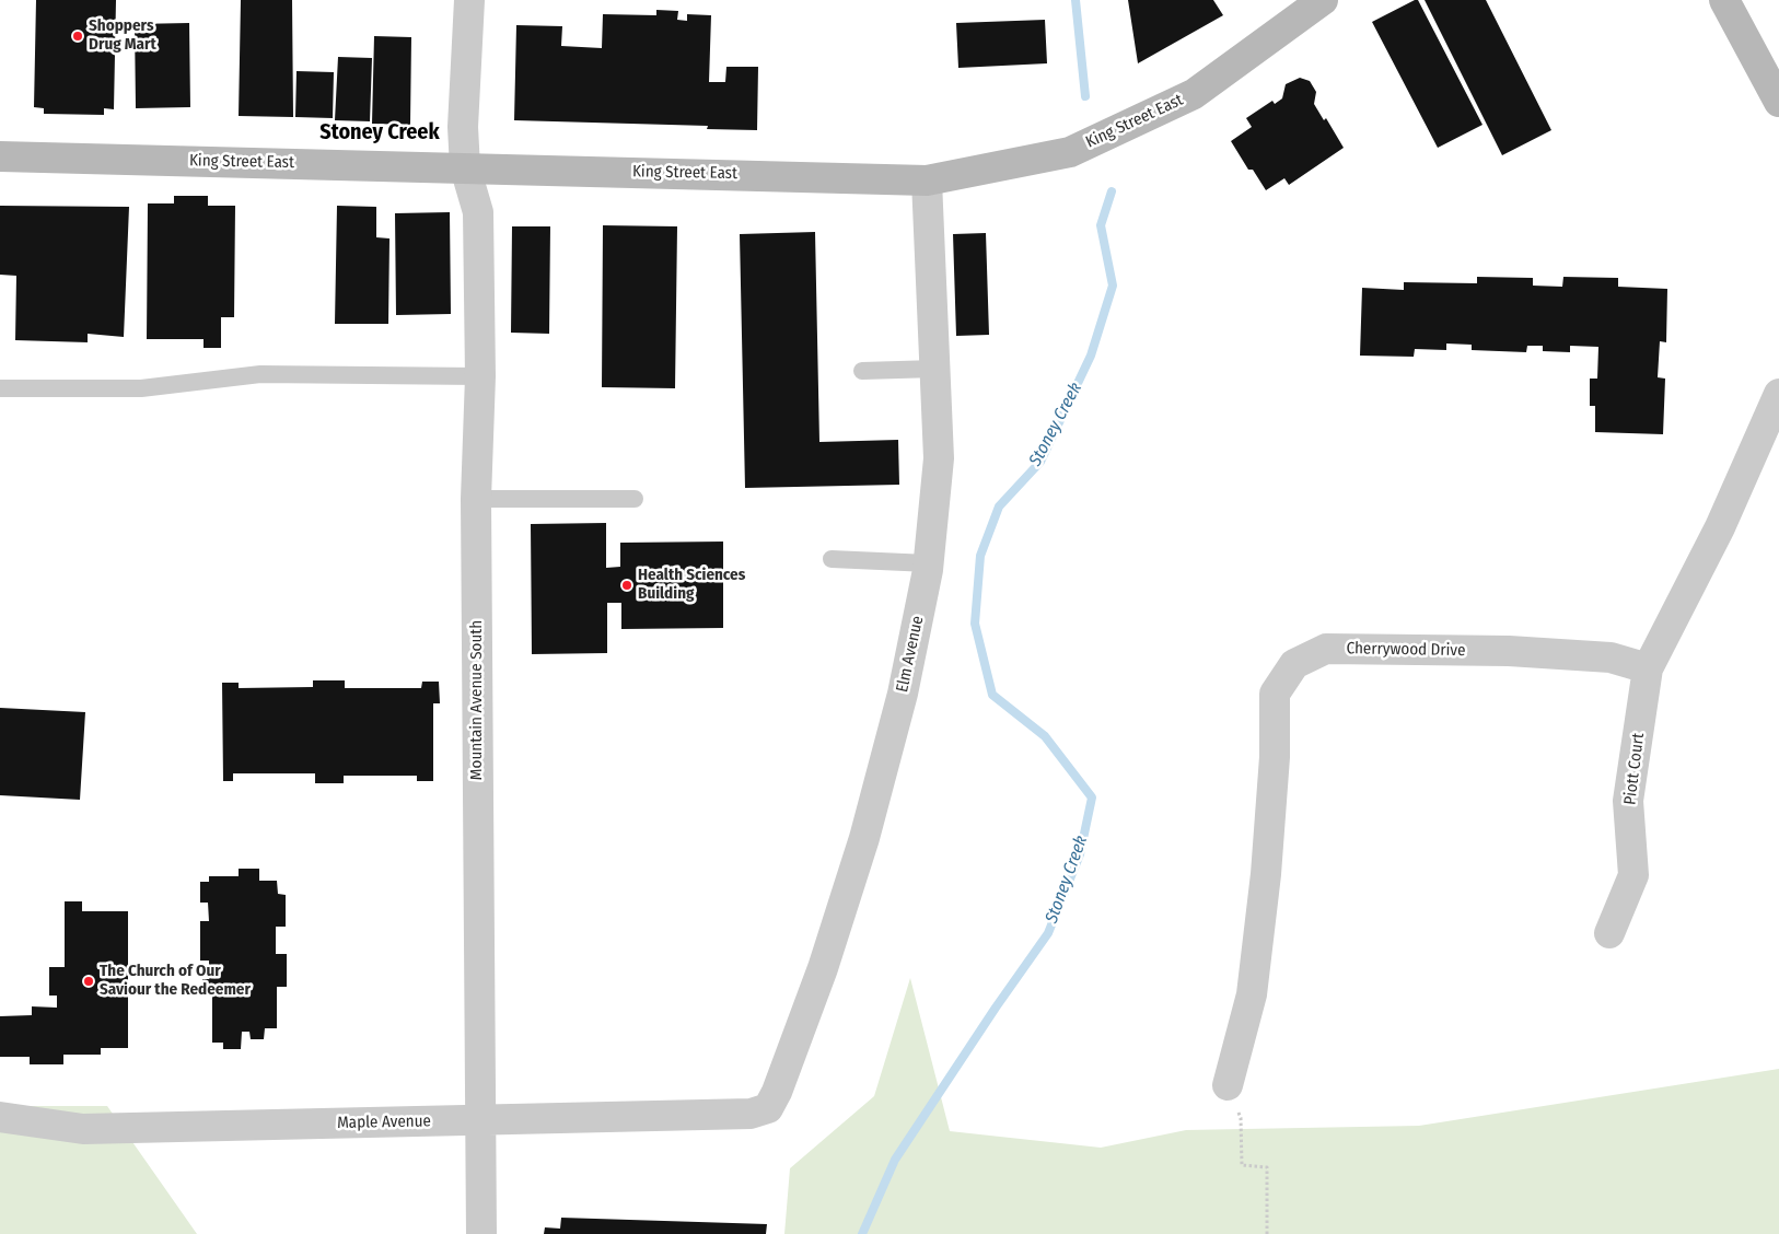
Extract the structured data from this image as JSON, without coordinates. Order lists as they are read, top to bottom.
{
  "streets": {
    "main road": ["King Street East"],
    "street": [
      "Cherrywood Drive",
      "Elm Avenue",
      "Mountain Avenue South",
      "Piott Court",
      "Maple Avenue"
    ]
  },
  "crossings": [
    ["King Street East", "Elm Avenue"],
    ["King Street East", "Mountain Avenue South"],
    ["Cherrywood Drive", "Piott Court"],
    ["Elm Avenue", "Maple Avenue"],
    ["Mountain Avenue South", "Maple Avenue"]
  ],
  "districts": ["Stoney Creek"],
  "water": ["Stoney Creek"],
  "places": ["Shoppers Drug Mart", "Health Sciences Building", "The Church of Our Saviour the Redeemer"]
}
